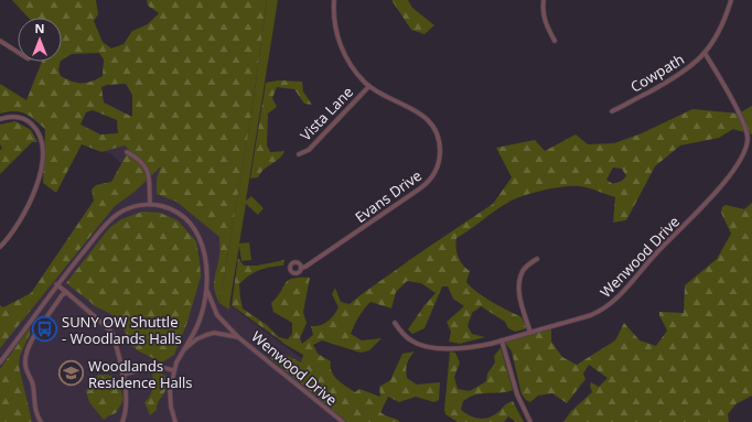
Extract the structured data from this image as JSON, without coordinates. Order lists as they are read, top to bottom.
{
  "streets": {
    "street": [
      "Cowpath",
      "Vista Lane",
      "Evans Drive",
      "Wenwood Drive"
    ]
  },
  "crossings": [
    ["Cowpath", "Wenwood Drive"],
    ["Vista Lane", "Evans Drive"]
  ],
  "places": {
    "bus stop": ["SUNY OW Shuttle - Woodlands Halls"],
    "school or university": ["Woodlands Residence Halls"]
  },
  "north": "top"
}
